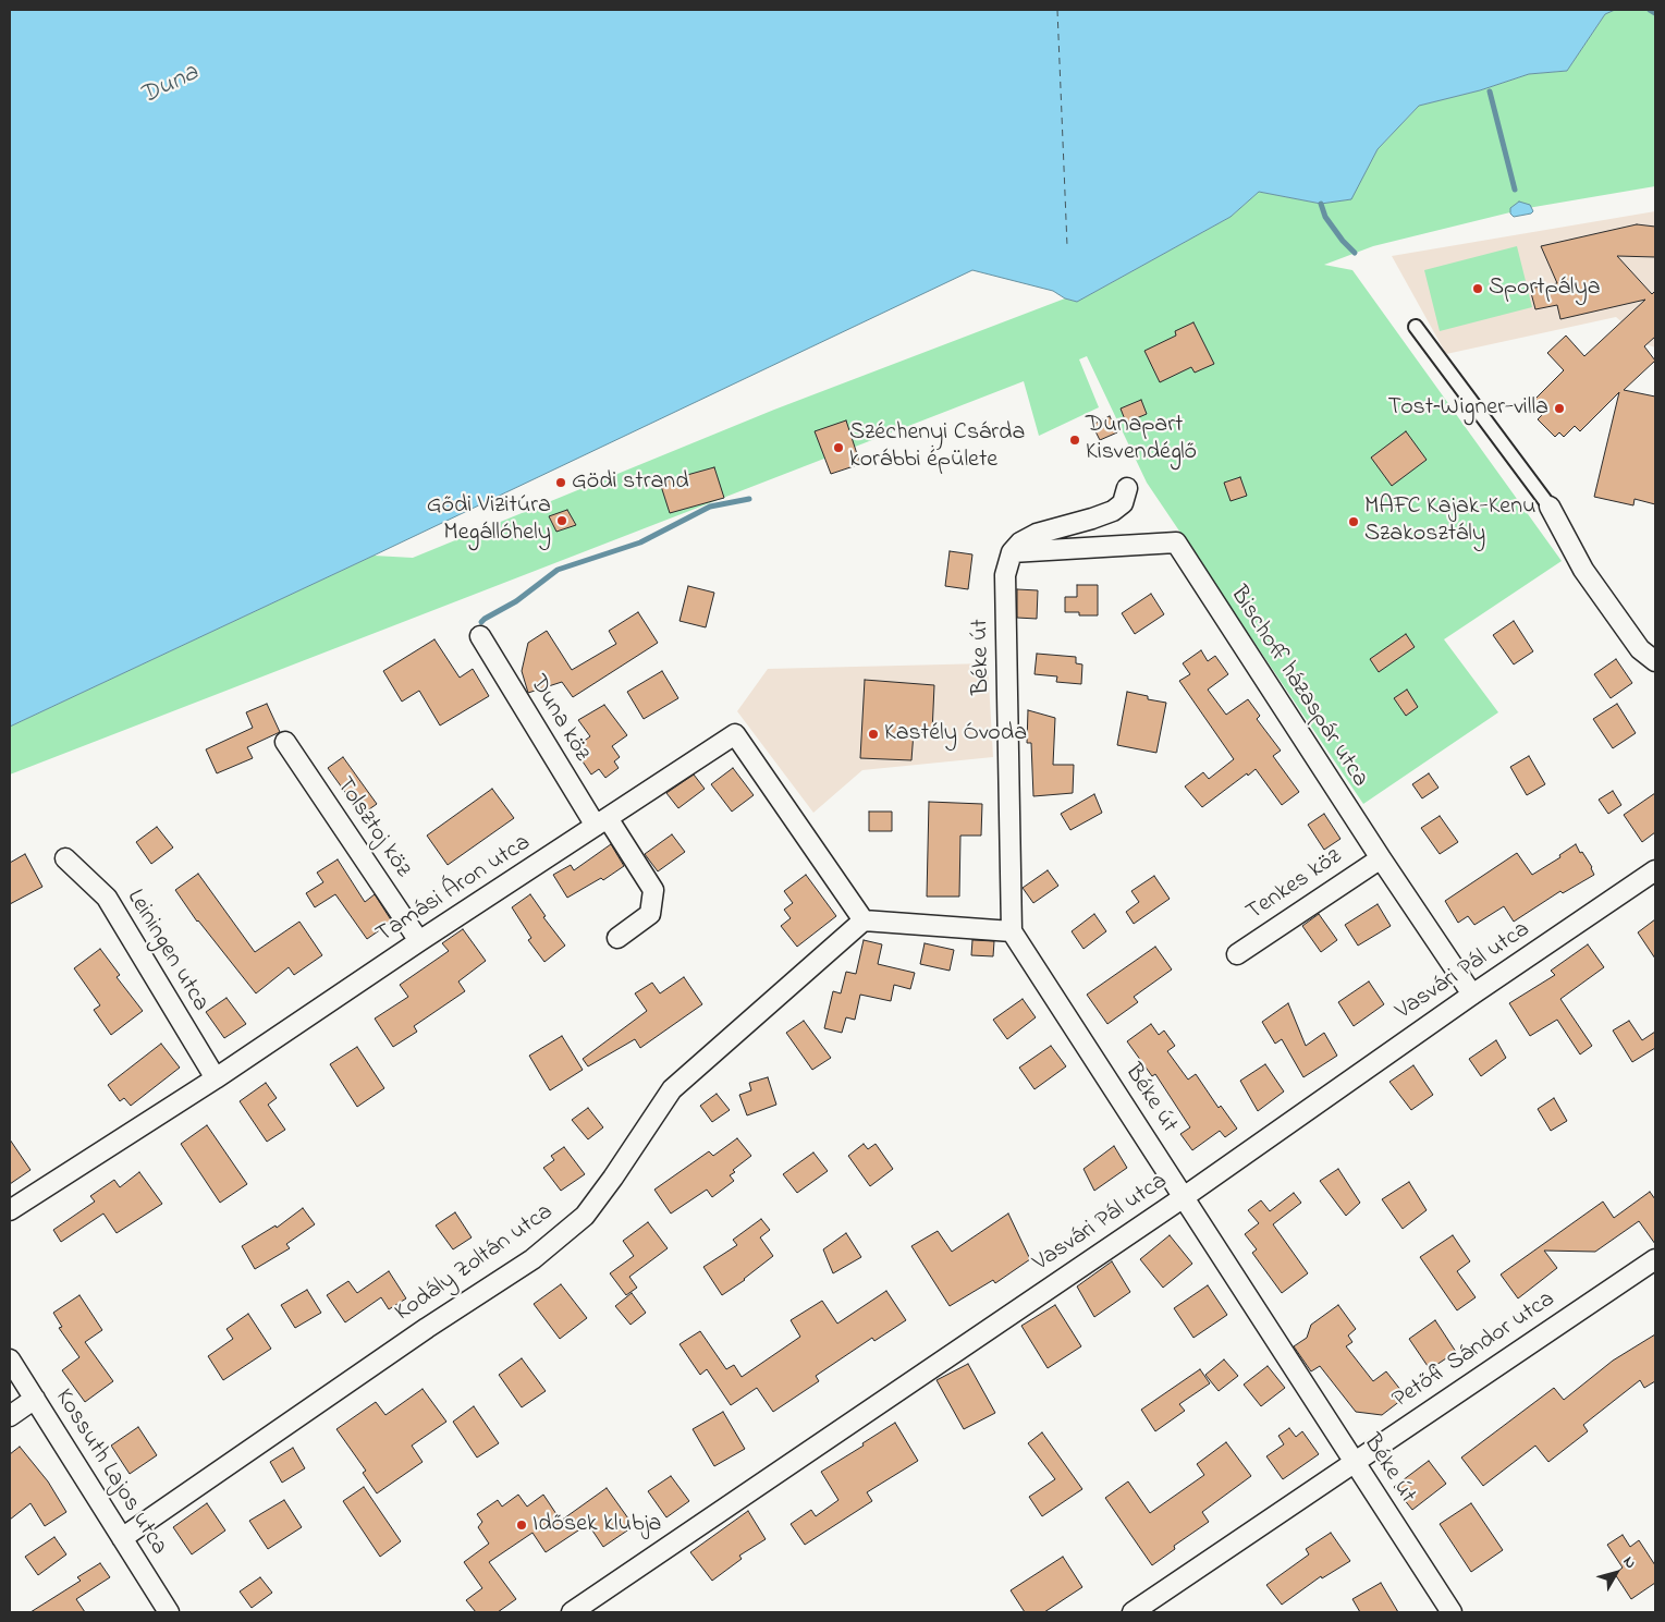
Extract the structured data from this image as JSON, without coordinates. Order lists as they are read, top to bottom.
{
  "streets": {
    "street": [
      "Béke út",
      "Bischoff házaspár utca",
      "Duna köz",
      "Tolsztoj köz",
      "Tenkes köz",
      "Tamási Áron utca",
      "Leiningen utca",
      "Vasvári Pál utca",
      "Kodály Zoltán utca",
      "Petőfi Sándor utca",
      "Kossuth Lajos utca"
    ]
  },
  "crossings": [
    ["Béke út", "Bischoff házaspár utca"],
    ["Béke út", "Vasvári Pál utca"],
    ["Béke út", "Petőfi Sándor utca"],
    ["Bischoff házaspár utca", "Tenkes köz"],
    ["Bischoff házaspár utca", "Vasvári Pál utca"],
    ["Duna köz", "Tamási Áron utca"],
    ["Tolsztoj köz", "Tamási Áron utca"],
    ["Tamási Áron utca", "Leiningen utca"],
    ["Tamási Áron utca", "Kodály Zoltán utca"],
    ["Kodály Zoltán utca", "Kossuth Lajos utca"]
  ],
  "water": ["Duna"],
  "places": [
    "Sportpálya",
    "Tost–Wigner-villa",
    "Dunapart Kisvendéglő",
    "Széchenyi Csárda korábbi épülete",
    "Gödi strand",
    "Gődi Vizitúra Megállóhely",
    "MAFC Kajak-Kenu Szakosztály",
    "Kastély Óvoda",
    "Idősek klubja"
  ],
  "north": "top right"
}
